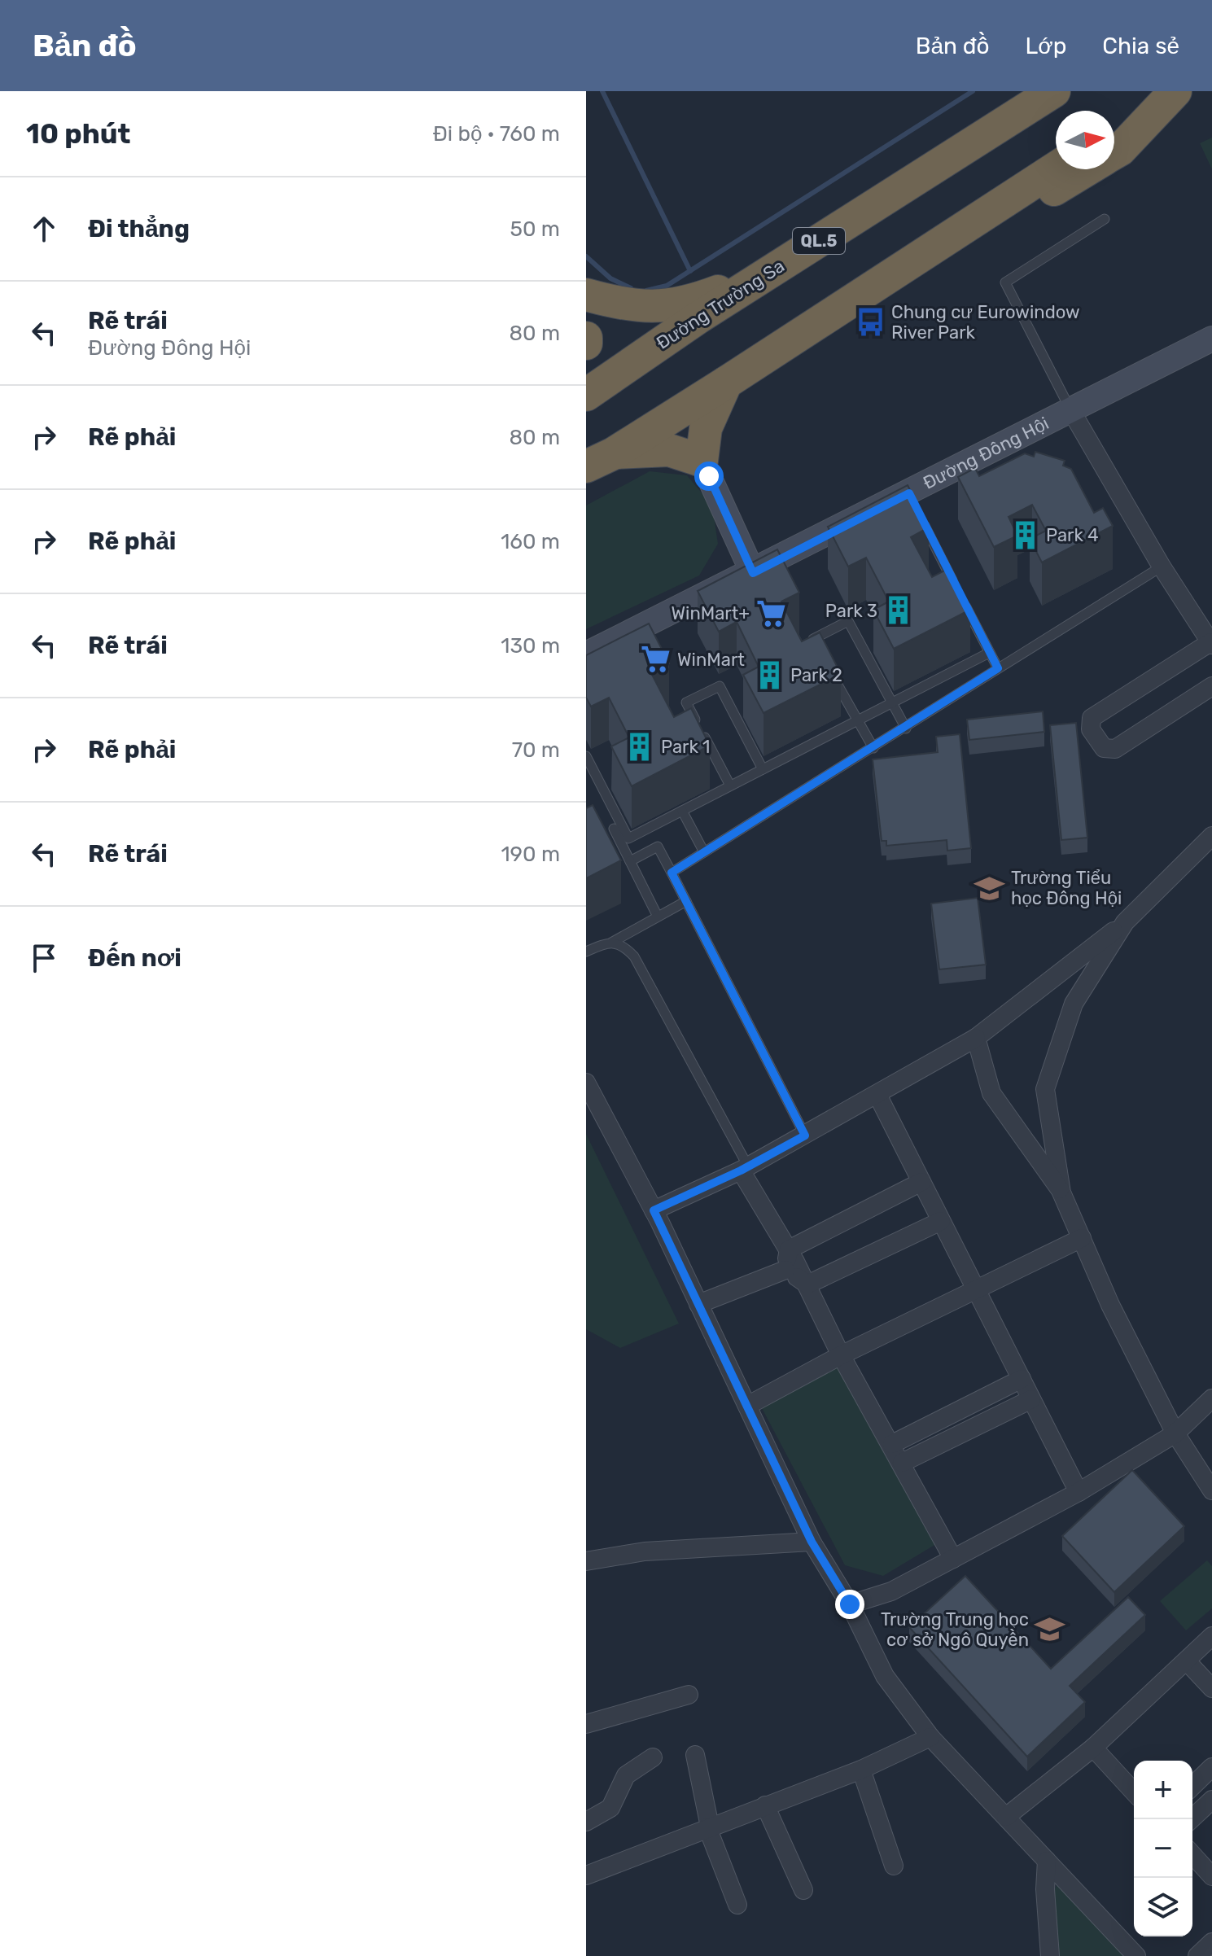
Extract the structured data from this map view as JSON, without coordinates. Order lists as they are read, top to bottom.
{
  "streets": {
    "highway": ["QL.5", "Đường Trường Sa"],
    "street": ["Đường Đông Hội"]
  },
  "places": {
    "bus stop": ["Chung cư Eurowindow River Park"],
    "building": [
      "Park 4",
      "Park 3",
      "Park 2",
      "Park 1"
    ],
    "supermarket": ["WinMart+", "WinMart"],
    "school or university": ["Trường Tiểu học Đông Hội", "Trường Trung học cơ sở Ngô Quyền"]
  },
  "north": "right",
  "page": {
    "header": "Bản đồ",
    "nav": ["Bản đồ", "Lớp", "Chia sẻ"],
    "heading": ["10 phút", "Đi bộ · 760 m"],
    "list": [
      ["Đi thẳng", "50 m"],
      ["Rẽ trái", "Đường Đông Hội", "80 m"],
      ["Rẽ phải", "80 m"],
      ["Rẽ phải", "160 m"],
      ["Rẽ trái", "130 m"],
      ["Rẽ phải", "70 m"],
      ["Rẽ trái", "190 m"],
      "Đến nơi"
    ],
    "map_buttons": ["+", "−"]
  }
}
